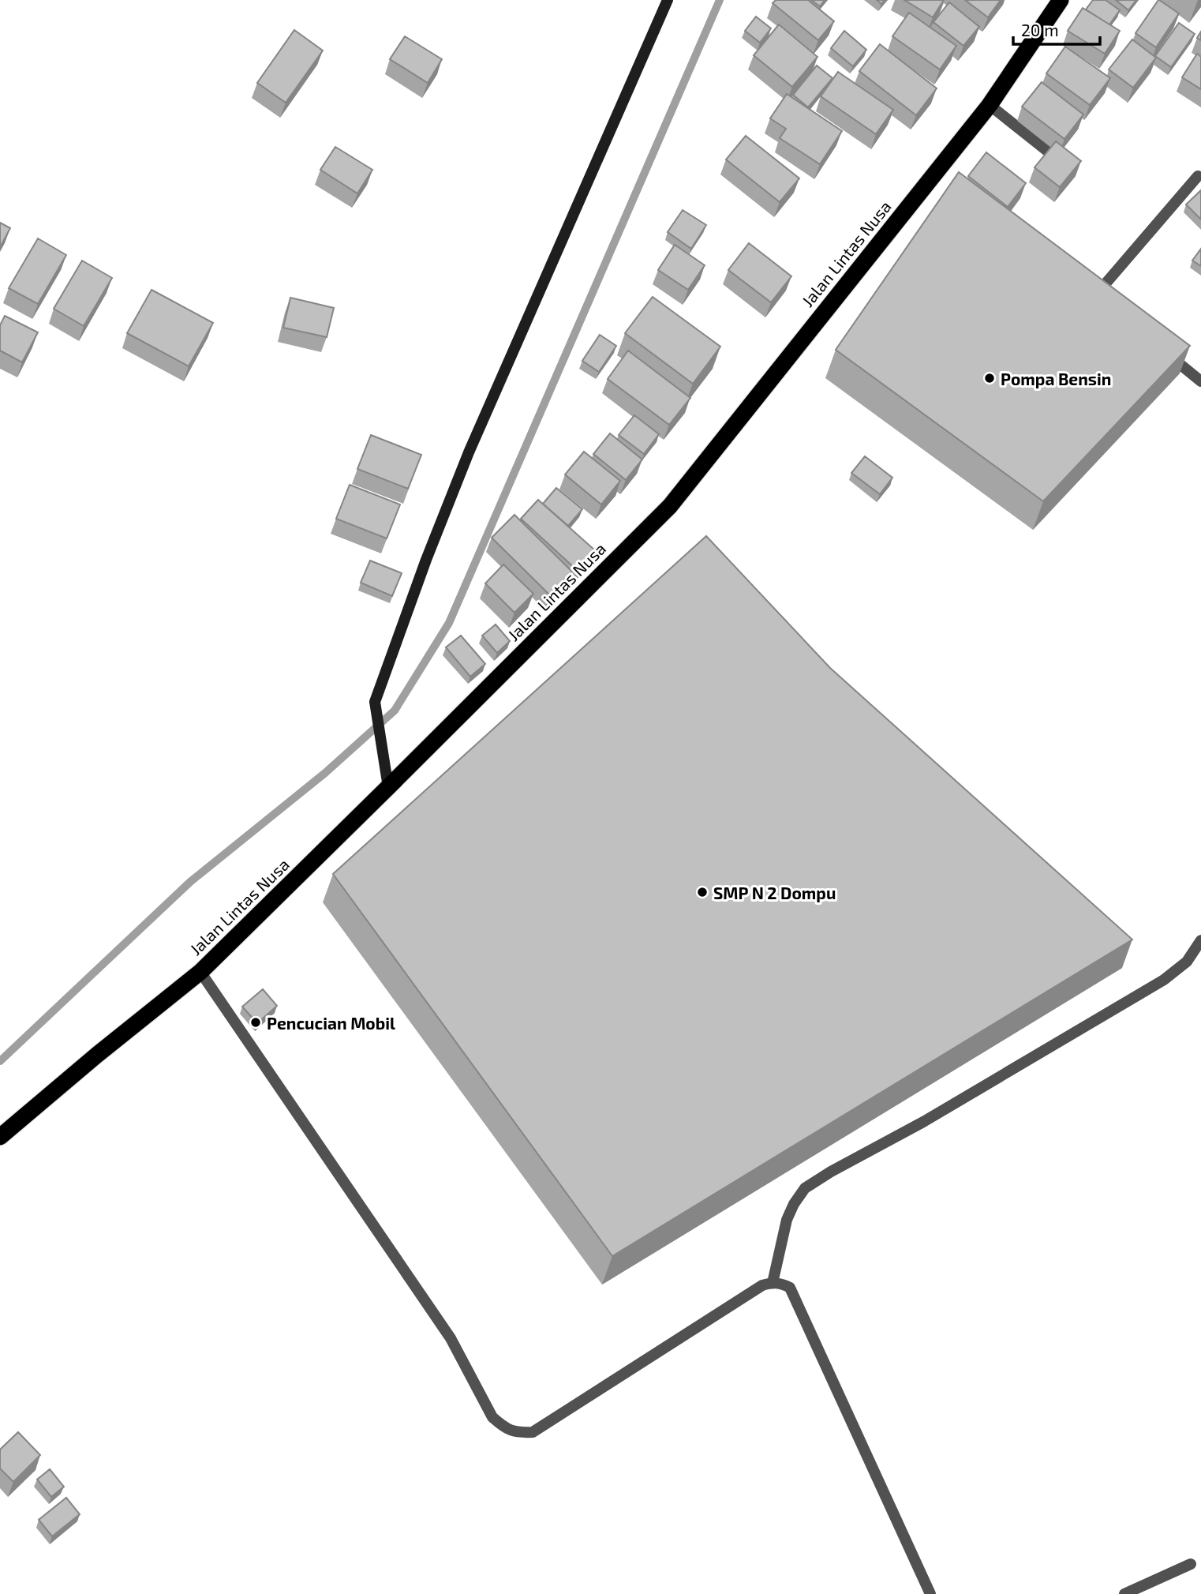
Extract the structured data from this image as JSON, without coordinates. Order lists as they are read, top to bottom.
{
  "streets": {
    "highway": ["Jalan Lintas Nusa"]
  },
  "places": ["Pompa Bensin", "SMP N 2 Dompu", "Pencucian Mobil"],
  "scale_bar": "20 m"
}
